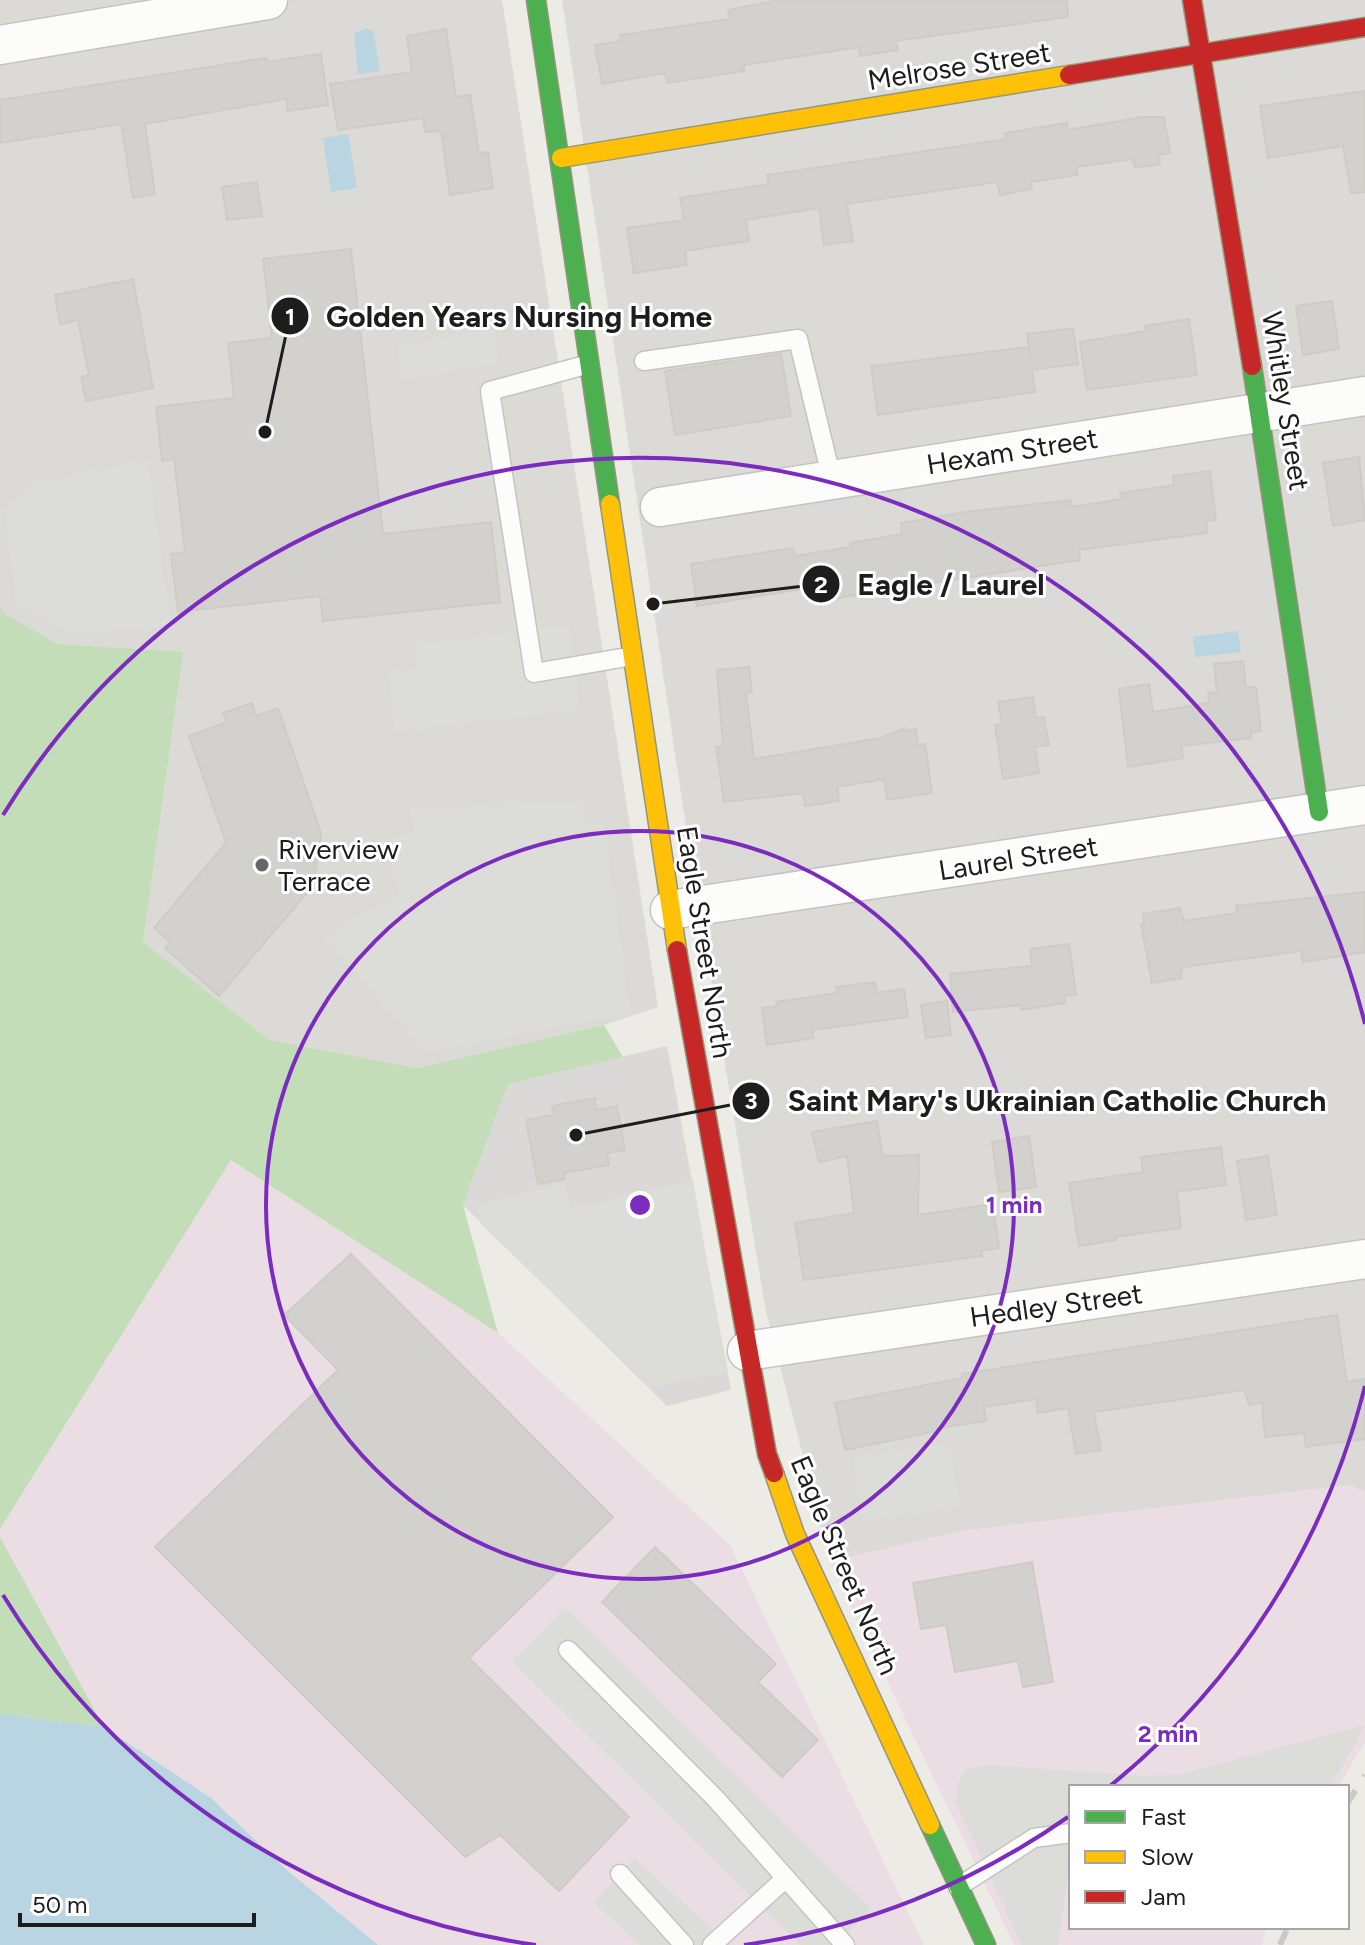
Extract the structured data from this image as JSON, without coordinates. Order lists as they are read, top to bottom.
{
  "streets": {
    "main road": ["Melrose Street", "Whitley Street", "Eagle Street North"],
    "street": ["Hexam Street", "Laurel Street", "Hedley Street"]
  },
  "crossings": [
    ["Melrose Street", "Whitley Street"],
    ["Melrose Street", "Eagle Street North"],
    ["Whitley Street", "Hexam Street"],
    ["Whitley Street", "Laurel Street"],
    ["Laurel Street", "Eagle Street North"],
    ["Eagle Street North", "Hedley Street"]
  ],
  "places": [
    "Golden Years Nursing Home",
    "Eagle / Laurel",
    "Riverview Terrace",
    "Saint Mary's Ukrainian Catholic Church"
  ],
  "legend": ["Fast", "Slow", "Jam"],
  "scale_bar": "50 m",
  "rings": ["1 min", "2 min"]
}
